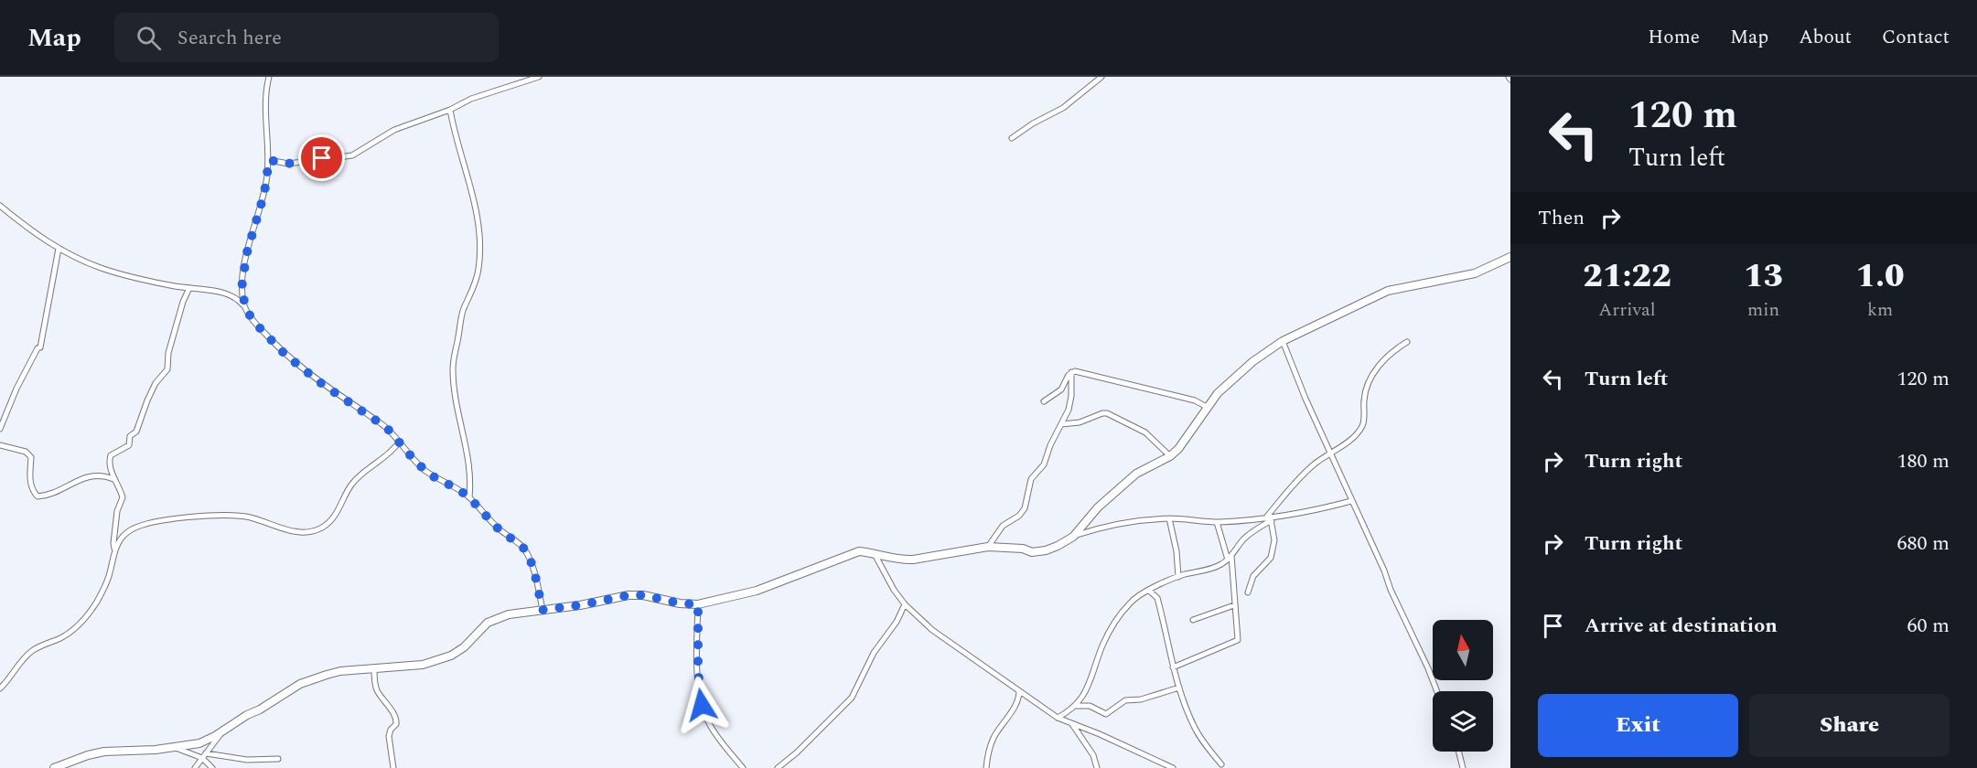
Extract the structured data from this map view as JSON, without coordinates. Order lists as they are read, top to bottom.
{
  "north": "top",
  "page": {
    "header": "Map",
    "search": "Search here",
    "nav": [
      "Home",
      "Map",
      "About",
      "Contact"
    ],
    "turn": ["120 m", "Turn left"],
    "then": "Then",
    "eta": [
      "21:22",
      "Arrival",
      "13",
      "min",
      "1.0",
      "km"
    ],
    "list": [
      {
        "name": "Turn left",
        "value": "120 m"
      },
      {
        "name": "Turn right",
        "value": "180 m"
      },
      {
        "name": "Turn right",
        "value": "680 m"
      },
      {
        "name": "Arrive at destination",
        "value": "60 m"
      }
    ],
    "buttons": ["Exit", "Share"]
  }
}
